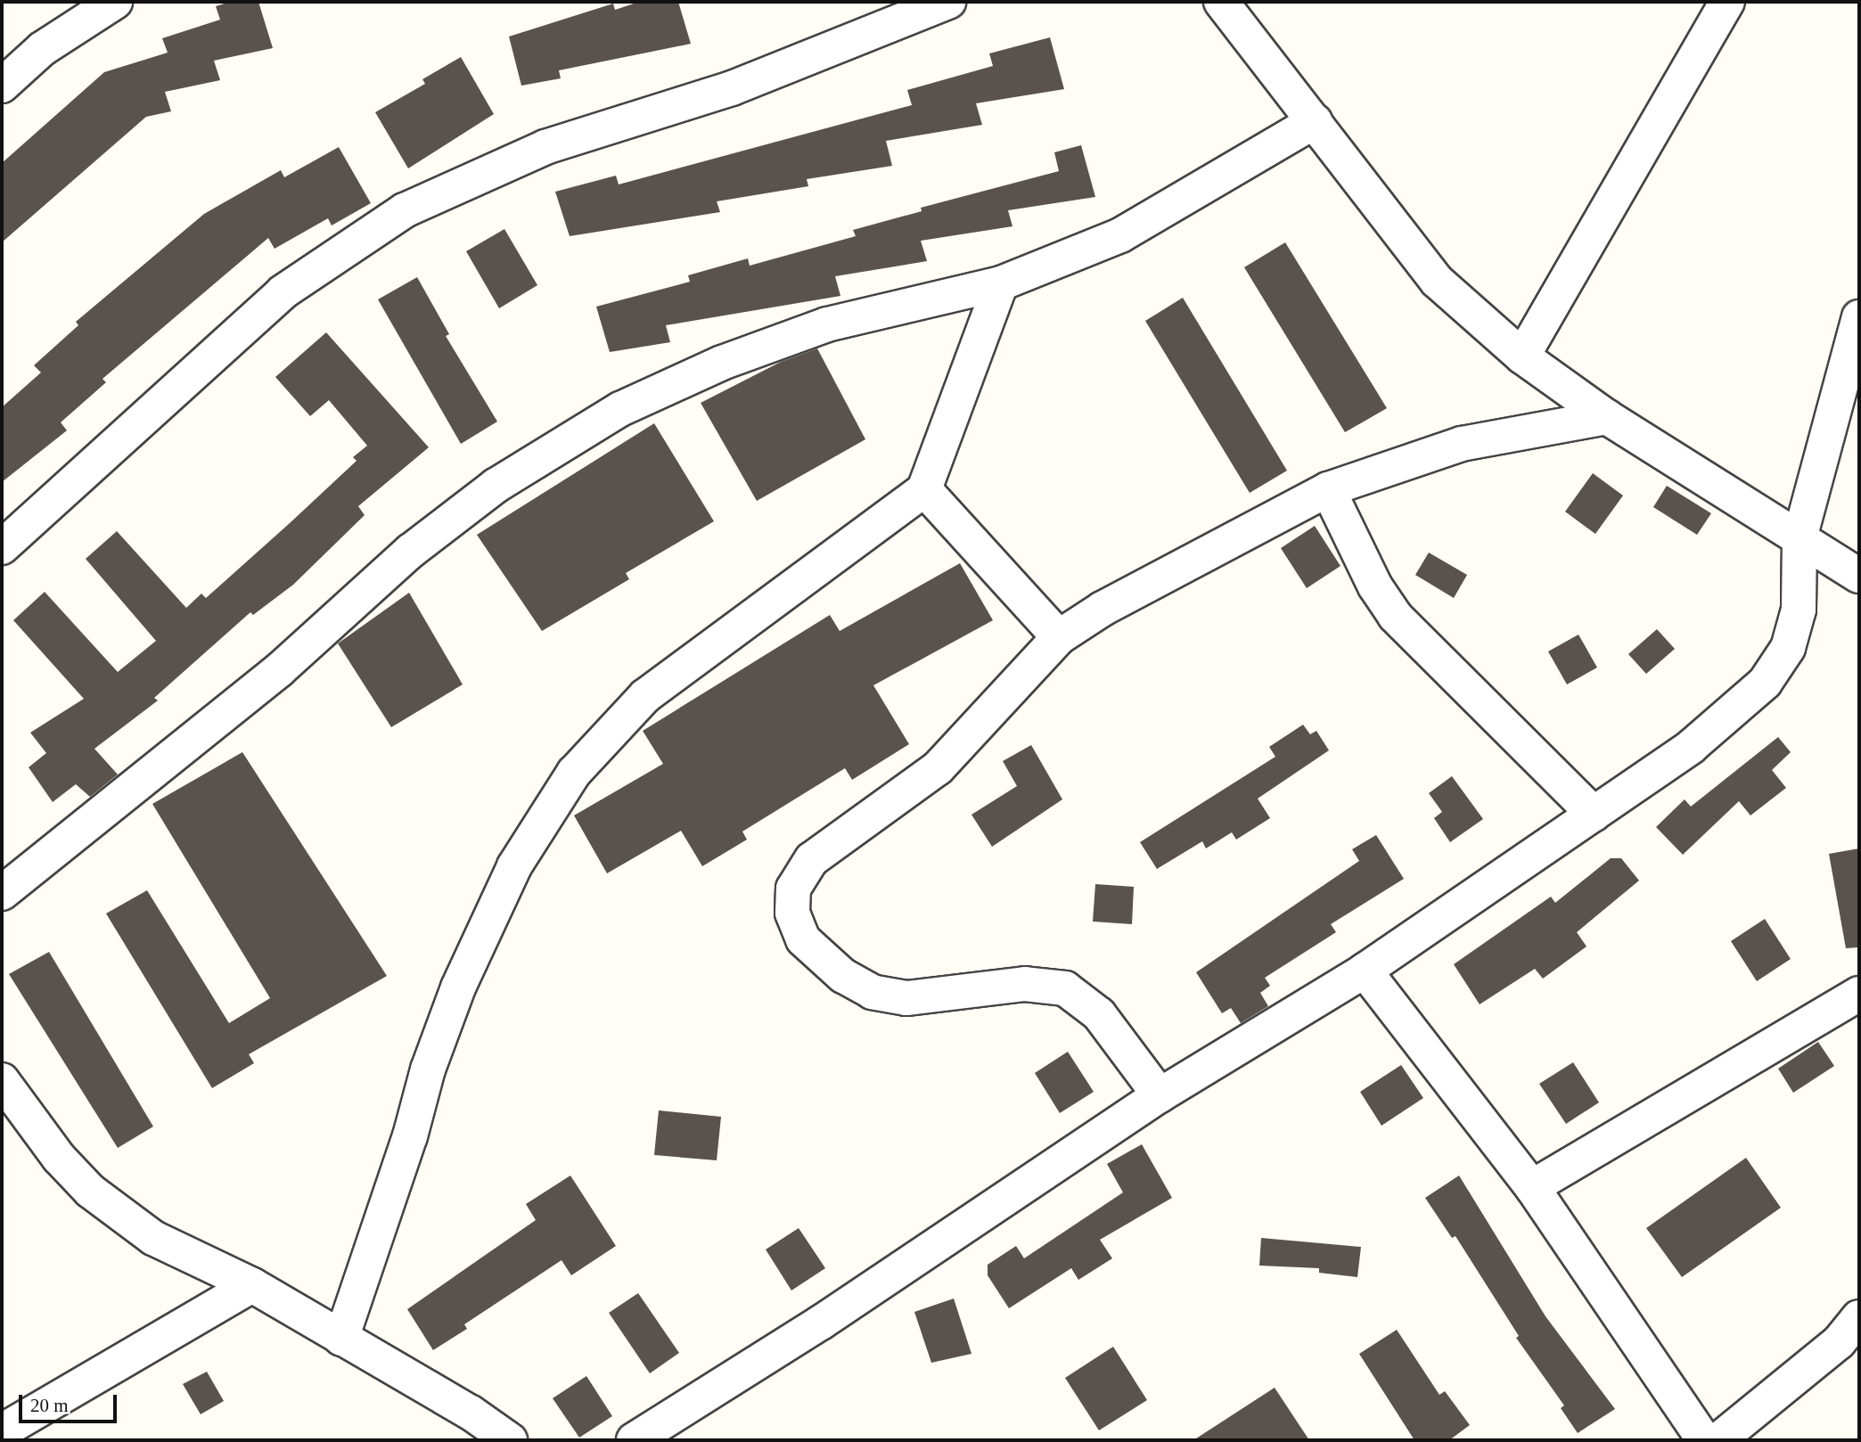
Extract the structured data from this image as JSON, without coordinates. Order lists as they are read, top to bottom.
{
  "scale_bar": "20 m"
}
